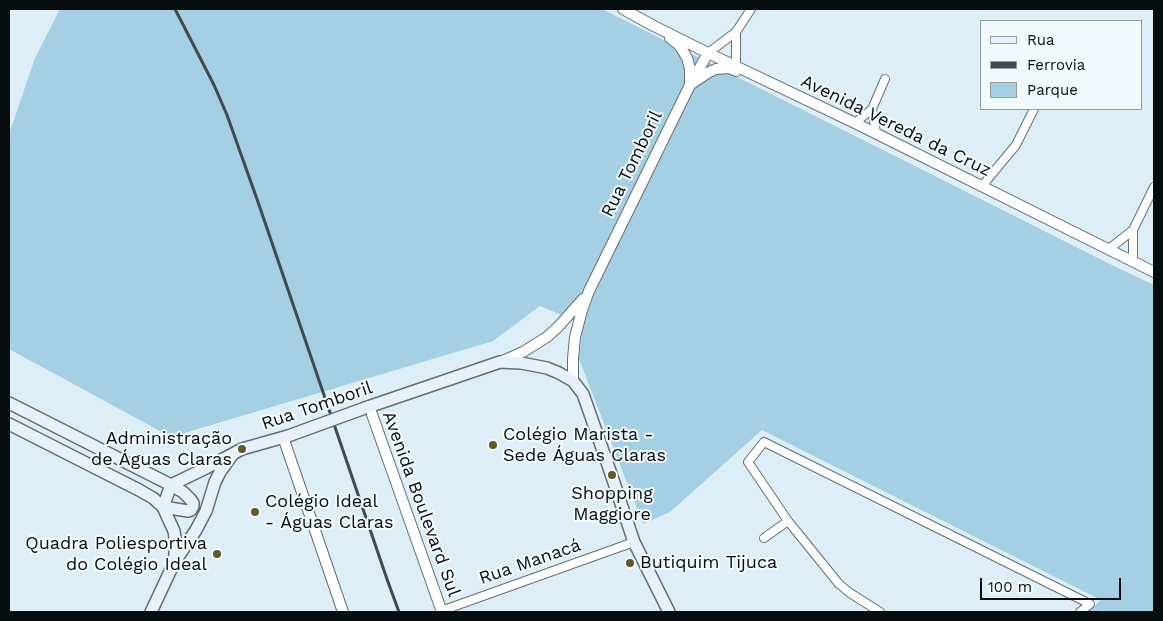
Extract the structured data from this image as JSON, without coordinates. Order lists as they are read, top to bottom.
{
  "streets": {
    "main road": ["Rua Tomboril"],
    "street": ["Avenida Vereda da Cruz", "Avenida Boulevard Sul", "Rua Manacá"]
  },
  "crossings": [
    ["Avenida Vereda da Cruz", "Rua Tomboril"],
    ["Rua Tomboril", "Avenida Boulevard Sul"],
    ["Avenida Boulevard Sul", "Rua Manacá"]
  ],
  "places": [
    "Colégio Marista - Sede Águas Claras",
    "Administração de Águas Claras",
    "Shopping Maggiore",
    "Colégio Ideal - Águas Claras",
    "Quadra Poliesportiva do Colégio Ideal",
    "Butiquim Tijuca"
  ],
  "legend": ["Rua", "Ferrovia", "Parque"],
  "scale_bar": "100 m"
}
